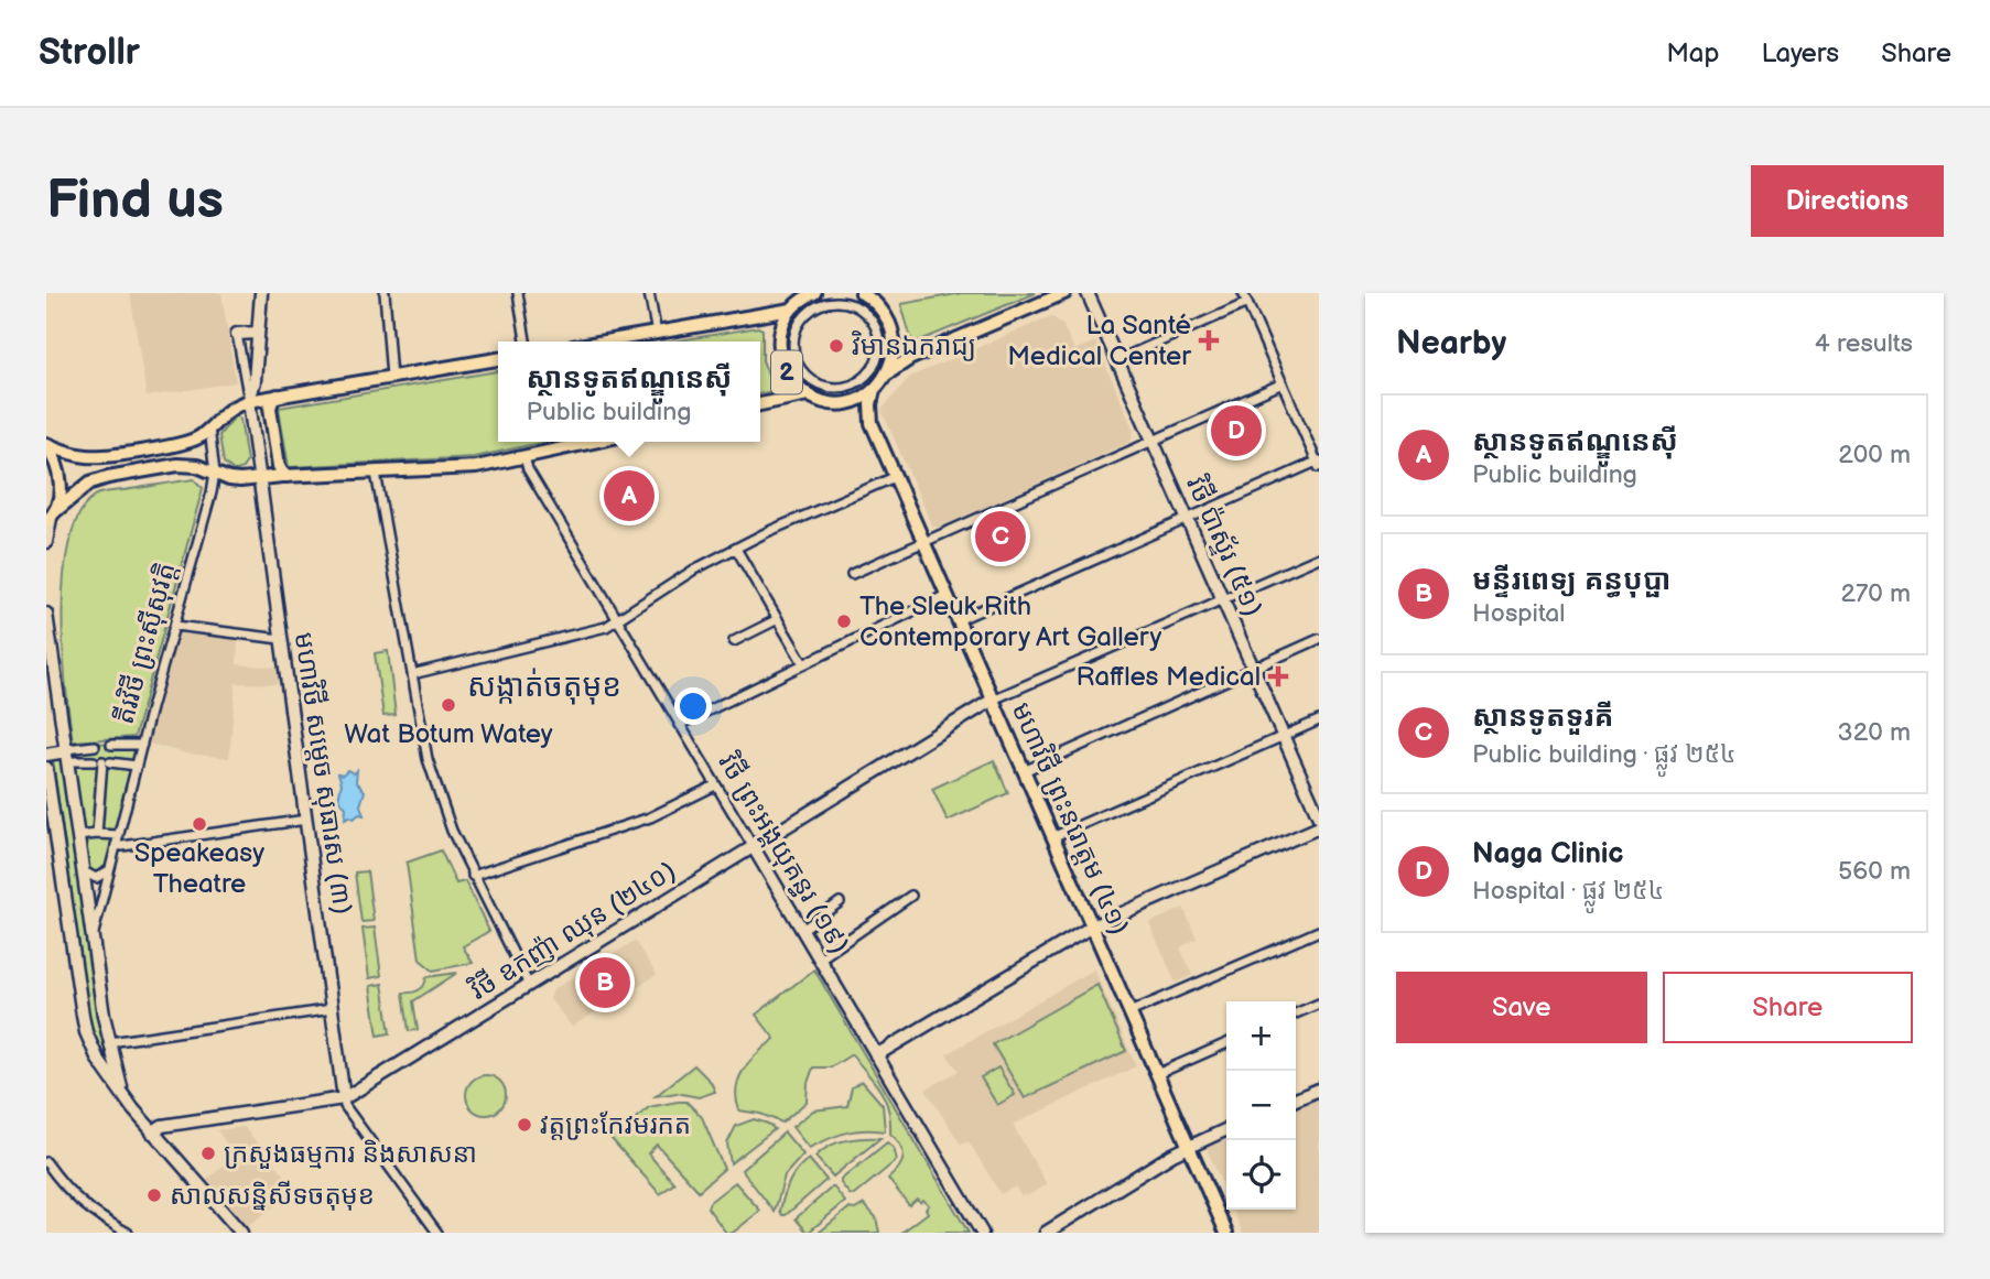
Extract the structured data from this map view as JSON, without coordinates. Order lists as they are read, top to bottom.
{
  "streets": {
    "main road": ["2", "មហាវិថី ព្រះនរោត្តម (៤១)"],
    "street": [
      "វិថី ប៉ាស្ទ័រ (៥១)",
      "តីរវិថី ព្រះស៊ីសុវត្តិ",
      "មហាវិថី សម្តេច សុធារស (៣)",
      "វិថី ព្រះអង្គយុគន្ធរ (១៩)",
      "វិថី ឧកញ៉ា ឈុន (២៤០)"
    ]
  },
  "crossings": [
    ["តីរវិថី ព្រះស៊ីសុវត្តិ", "វិថី ឧកញ៉ា ឈុន (២៤០)"],
    ["មហាវិថី សម្តេច សុធារស (៣)", "វិថី ឧកញ៉ា ឈុន (២៤០)"],
    ["មហាវិថី ព្រះនរោត្តម (៤១)", "វិថី ឧកញ៉ា ឈុន (២៤០)"],
    ["វិថី ព្រះអង្គយុគន្ធរ (១៩)", "វិថី ឧកញ៉ា ឈុន (២៤០)"]
  ],
  "districts": ["សង្កាត់ចតុមុខ"],
  "places": {
    "health": ["La Santé Medical Center", "Raffles Medical"],
    "other": [
      "វិមានឯករាជ្យ",
      "The Sleuk Rith Contemporary Art Gallery",
      "Wat Botum Watey",
      "Speakeasy Theatre",
      "វត្តព្រះកែវមរកត",
      "ក្រសួងធម្មការ និងសាសនា",
      "សាលសន្និសីទចតុមុខ"
    ]
  },
  "page": {
    "header": "Strollr",
    "nav": ["Map", "Layers", "Share"],
    "buttons": [
      "Directions",
      ["Save", "Share"]
    ],
    "title": "Find us",
    "heading": ["Nearby", "4 results"],
    "popup": ["ស្ថានទូតឥណ្ឌូនេស៊ី", "Public building"],
    "list": [
      {
        "mark": "A",
        "name": "ស្ថានទូតឥណ្ឌូនេស៊ី",
        "note": "Public building",
        "value": "200 m"
      },
      {
        "mark": "B",
        "name": "មន្ទីរពេទ្យ គន្ធបុប្ផា",
        "note": "Hospital",
        "value": "270 m"
      },
      {
        "mark": "C",
        "name": "ស្ថានទូតទួរគី",
        "note": "Public building · ផ្លូវ ២៥៤",
        "value": "320 m"
      },
      {
        "mark": "D",
        "name": "Naga Clinic",
        "note": "Hospital · ផ្លូវ ២៥៤",
        "value": "560 m"
      }
    ],
    "pins": [
      "D",
      "A",
      "C",
      "B"
    ],
    "map_buttons": ["+", "−"]
  }
}
